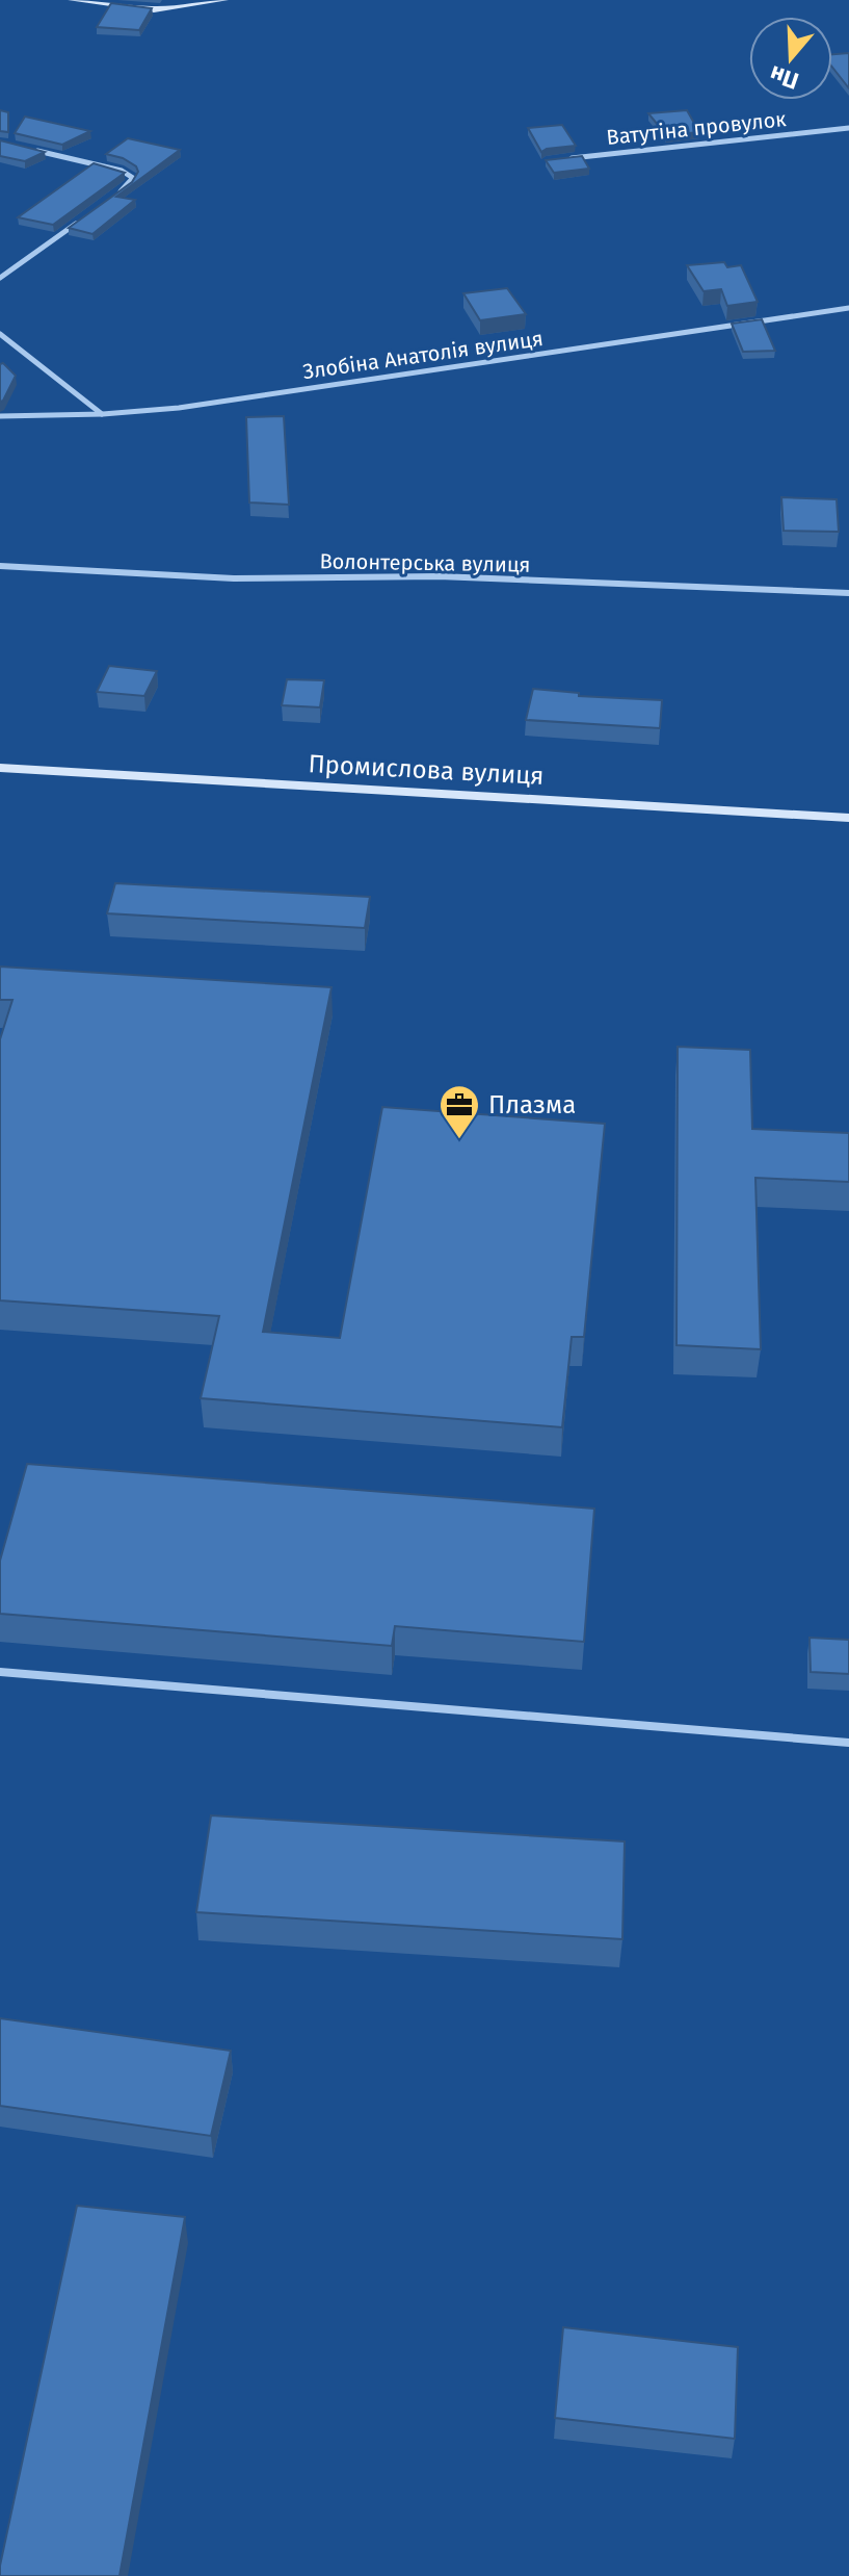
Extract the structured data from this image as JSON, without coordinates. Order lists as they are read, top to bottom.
{
  "streets": {
    "street": [
      "Ватутіна провулок",
      "Злобіна Анатолія вулиця",
      "Волонтерська вулиця",
      "Промислова вулиця"
    ]
  },
  "places": {
    "office": ["Плазма"]
  },
  "north": "bottom"
}
